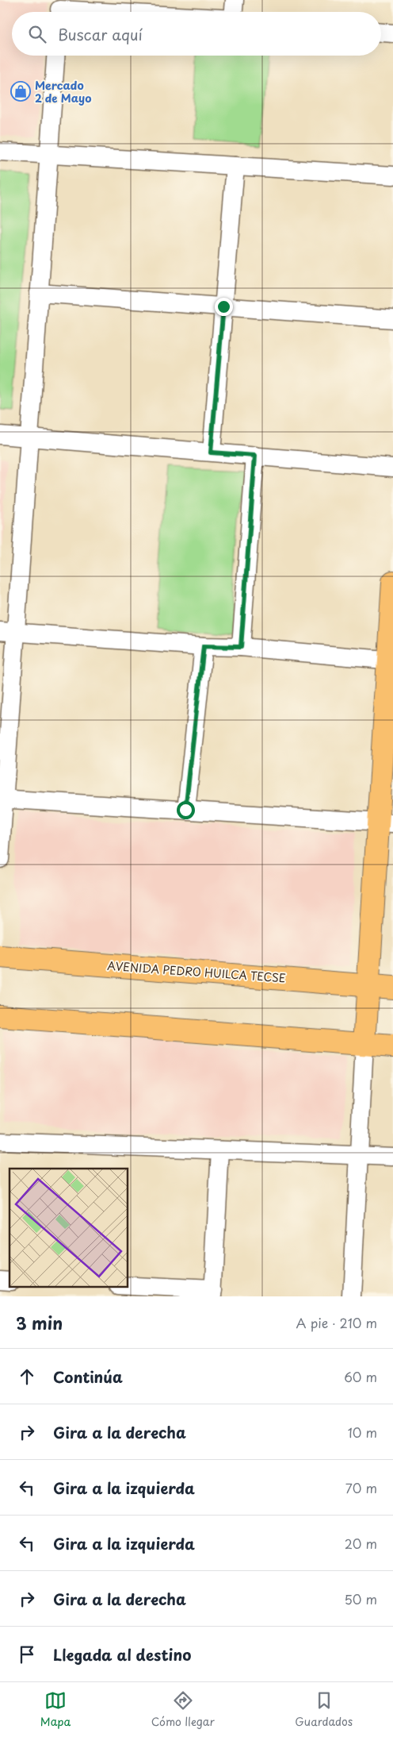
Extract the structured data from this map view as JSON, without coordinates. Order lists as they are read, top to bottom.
{
  "streets": {
    "main road": ["AVENIDA PEDRO HUILCA TECSE"]
  },
  "places": {
    "shop": ["Mercado 2 de Mayo"]
  },
  "page": {
    "search": "Buscar aquí",
    "heading": ["3 min", "A pie · 210 m"],
    "list": [
      ["Continúa", "60 m"],
      ["Gira a la derecha", "10 m"],
      ["Gira a la izquierda", "70 m"],
      ["Gira a la izquierda", "20 m"],
      ["Gira a la derecha", "50 m"],
      "Llegada al destino"
    ],
    "nav": ["Mapa", "Cómo llegar", "Guardados"]
  }
}
